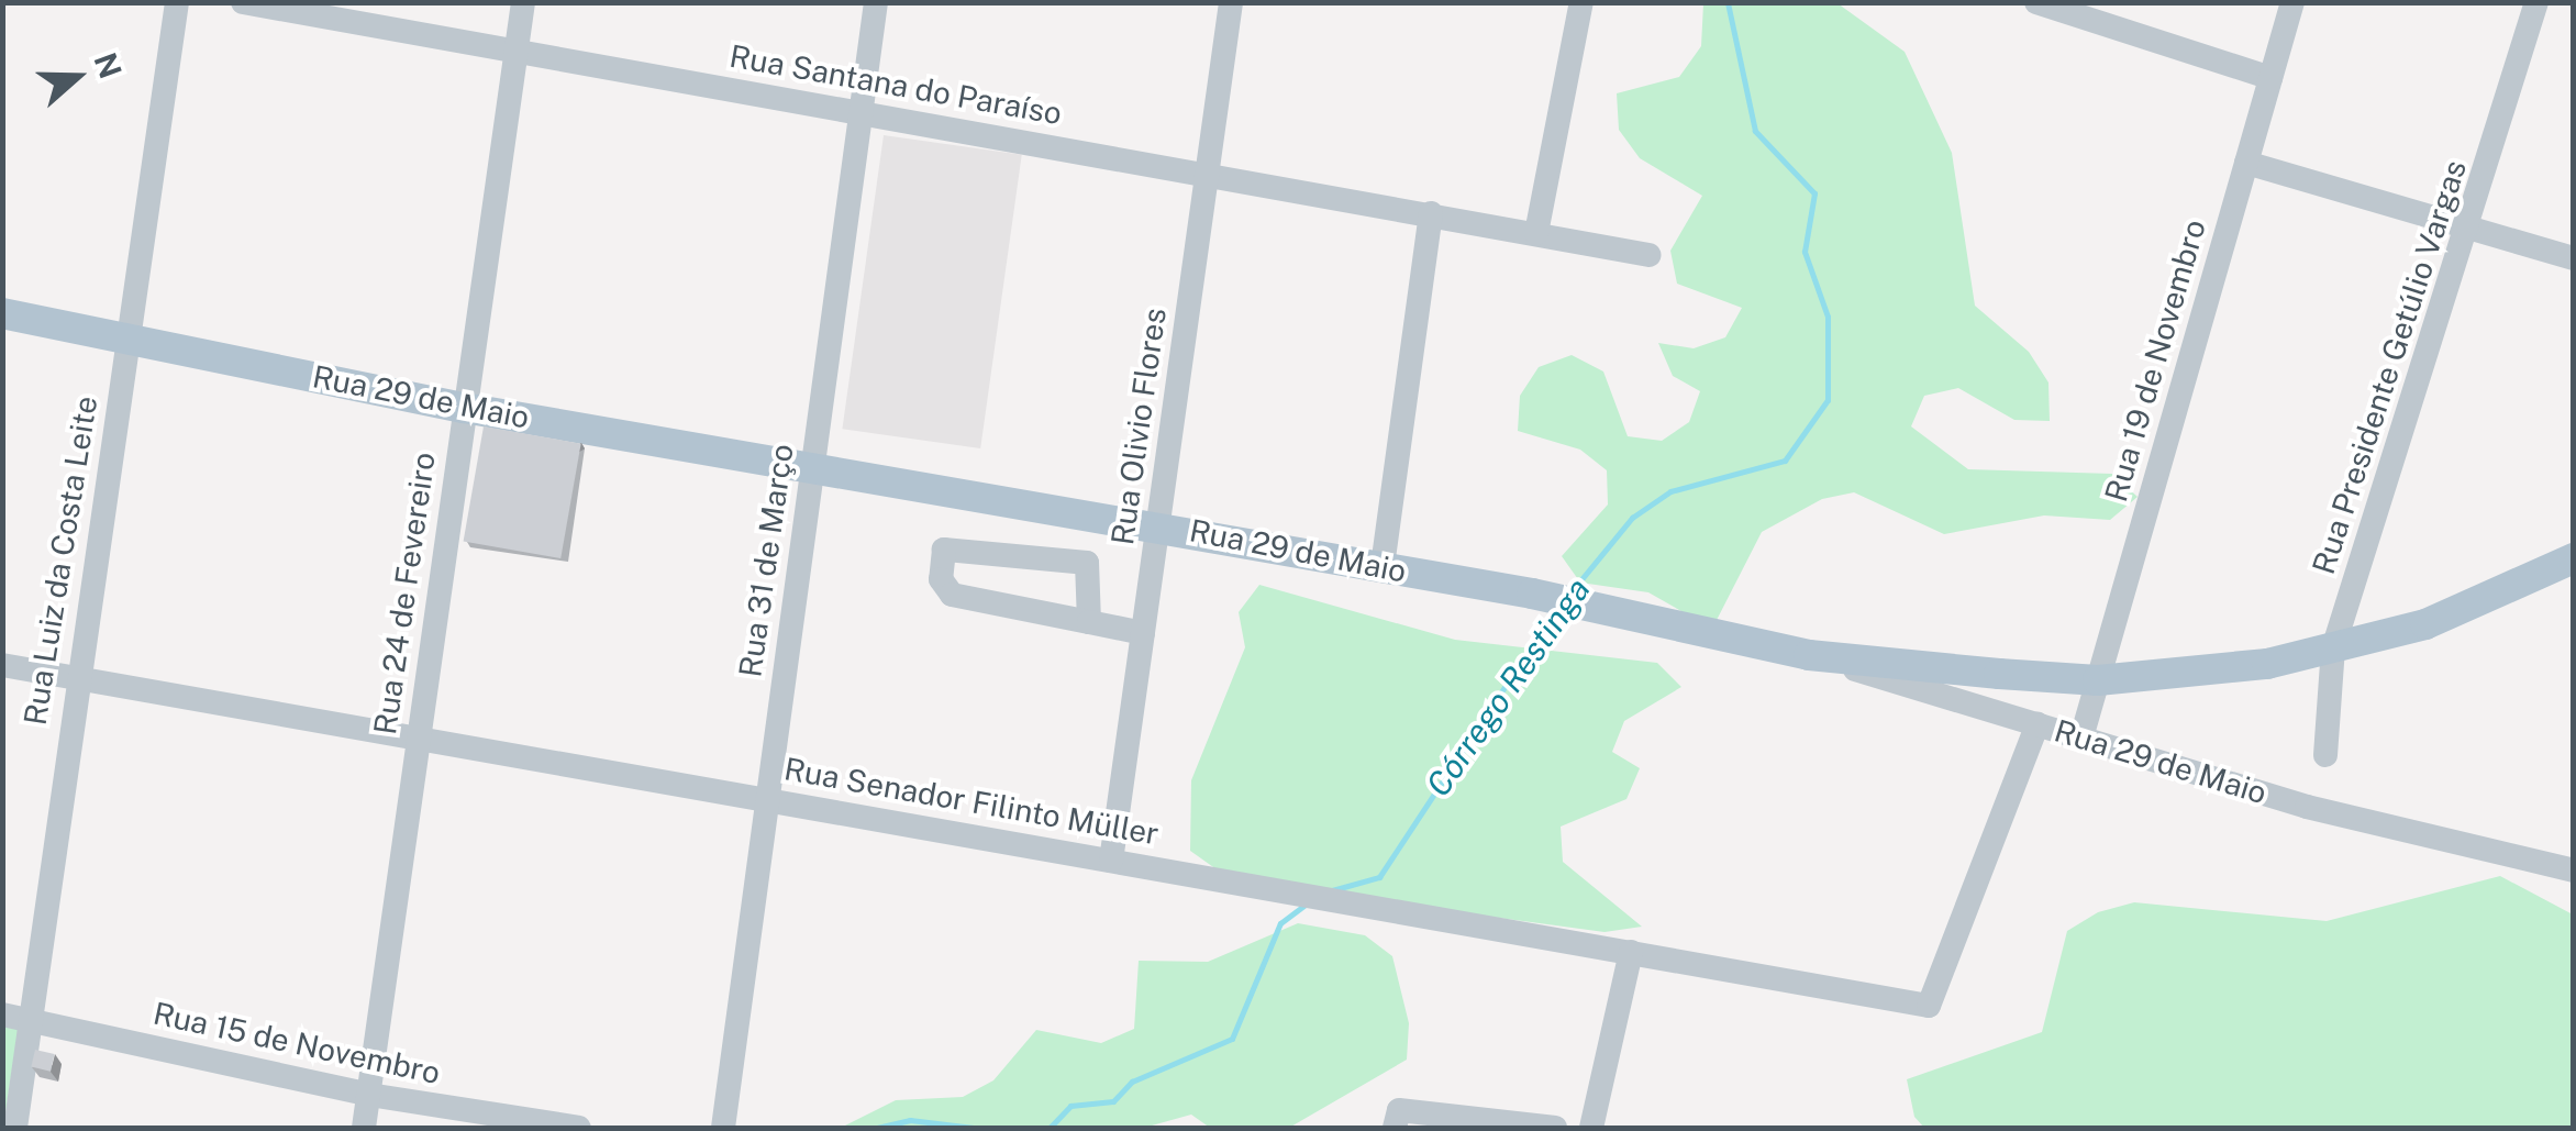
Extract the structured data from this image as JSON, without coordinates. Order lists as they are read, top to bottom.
{
  "streets": {
    "main road": ["Rua 29 de Maio"],
    "street": [
      "Rua Santana do Paraíso",
      "Rua 19 de Novembro",
      "Rua Presidente Getúlio Vargas",
      "Rua Olivio Flores",
      "Rua Luiz da Costa Leite",
      "Rua 31 de Março",
      "Rua 24 de Fevereiro",
      "Rua Senador Filinto Müller",
      "Rua 15 de Novembro"
    ]
  },
  "crossings": [
    ["Rua Santana do Paraíso", "Rua Olivio Flores"],
    ["Rua Santana do Paraíso", "Rua 31 de Março"],
    ["Rua Santana do Paraíso", "Rua 24 de Fevereiro"],
    ["Rua 19 de Novembro", "Rua 29 de Maio"],
    ["Rua 29 de Maio", "Rua Olivio Flores"],
    ["Rua 29 de Maio", "Rua Luiz da Costa Leite"],
    ["Rua 29 de Maio", "Rua 31 de Março"],
    ["Rua 29 de Maio", "Rua 24 de Fevereiro"],
    ["Rua 29 de Maio", "Rua Senador Filinto Müller"],
    ["Rua Olivio Flores", "Rua Senador Filinto Müller"],
    ["Rua Luiz da Costa Leite", "Rua Senador Filinto Müller"],
    ["Rua Luiz da Costa Leite", "Rua 15 de Novembro"],
    ["Rua 31 de Março", "Rua Senador Filinto Müller"],
    ["Rua 24 de Fevereiro", "Rua Senador Filinto Müller"],
    ["Rua 24 de Fevereiro", "Rua 15 de Novembro"]
  ],
  "water": ["Córrego Restinga"],
  "north": "right"
}
